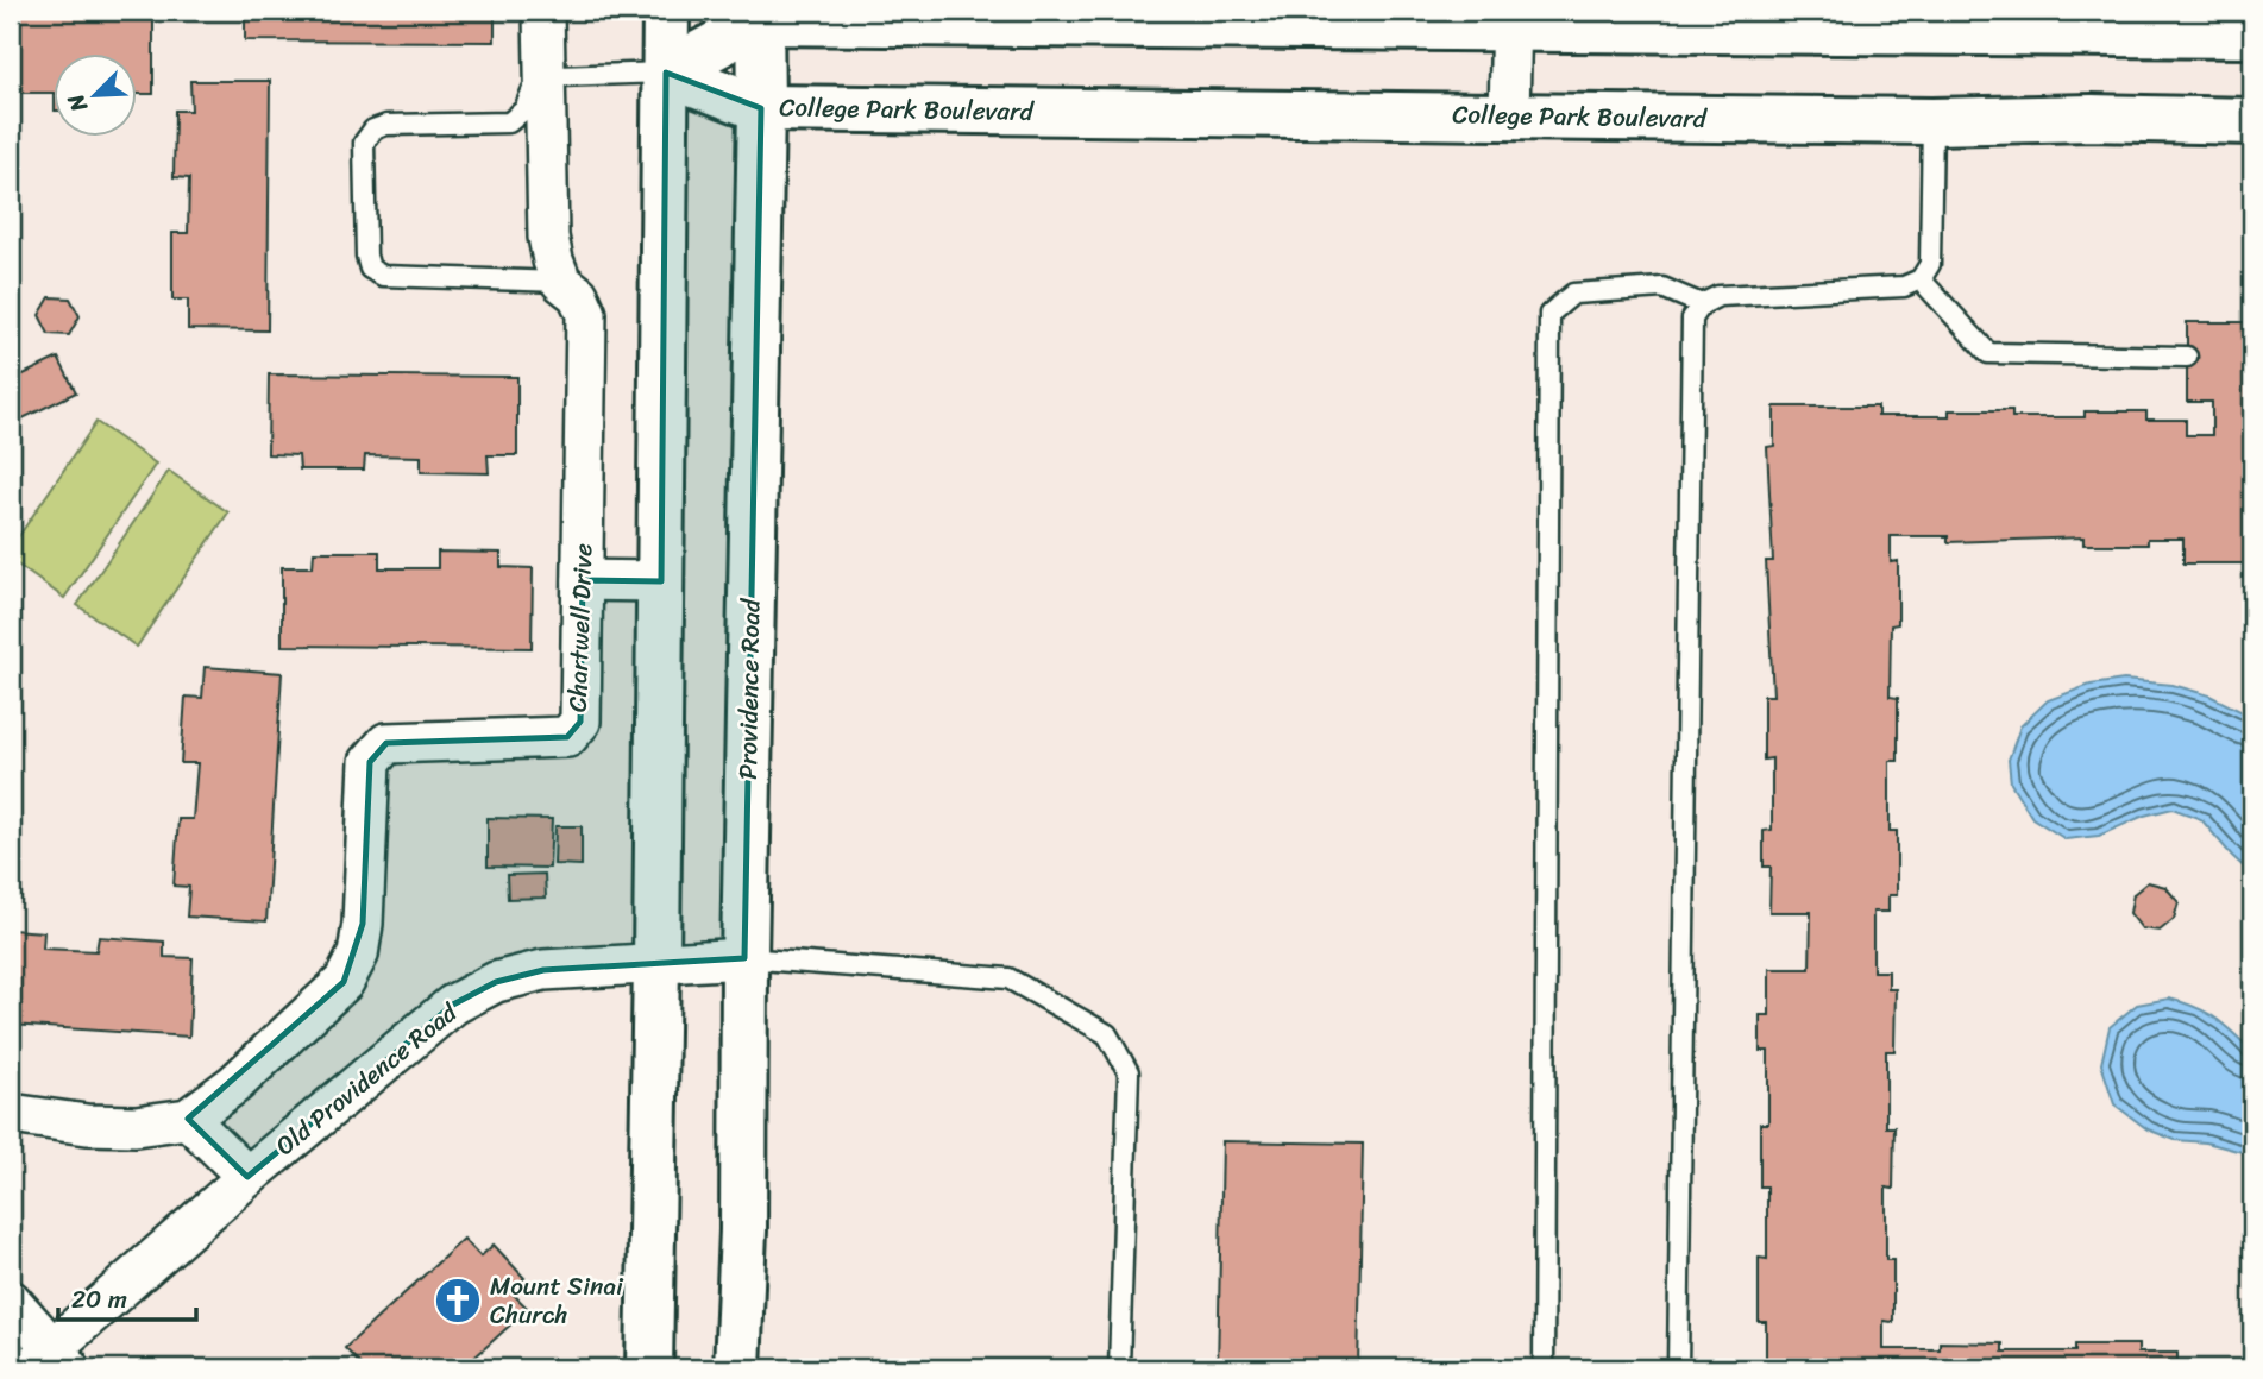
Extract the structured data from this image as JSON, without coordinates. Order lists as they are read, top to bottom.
{
  "streets": {
    "street": [
      "College Park Boulevard",
      "Chartwell Drive",
      "Providence Road",
      "Old Providence Road"
    ]
  },
  "crossings": [
    ["College Park Boulevard", "Providence Road"],
    ["Providence Road", "Old Providence Road"]
  ],
  "places": {
    "church": ["Mount Sinai Church"]
  },
  "scale_bar": "20 m",
  "north": "bottom left"
}
